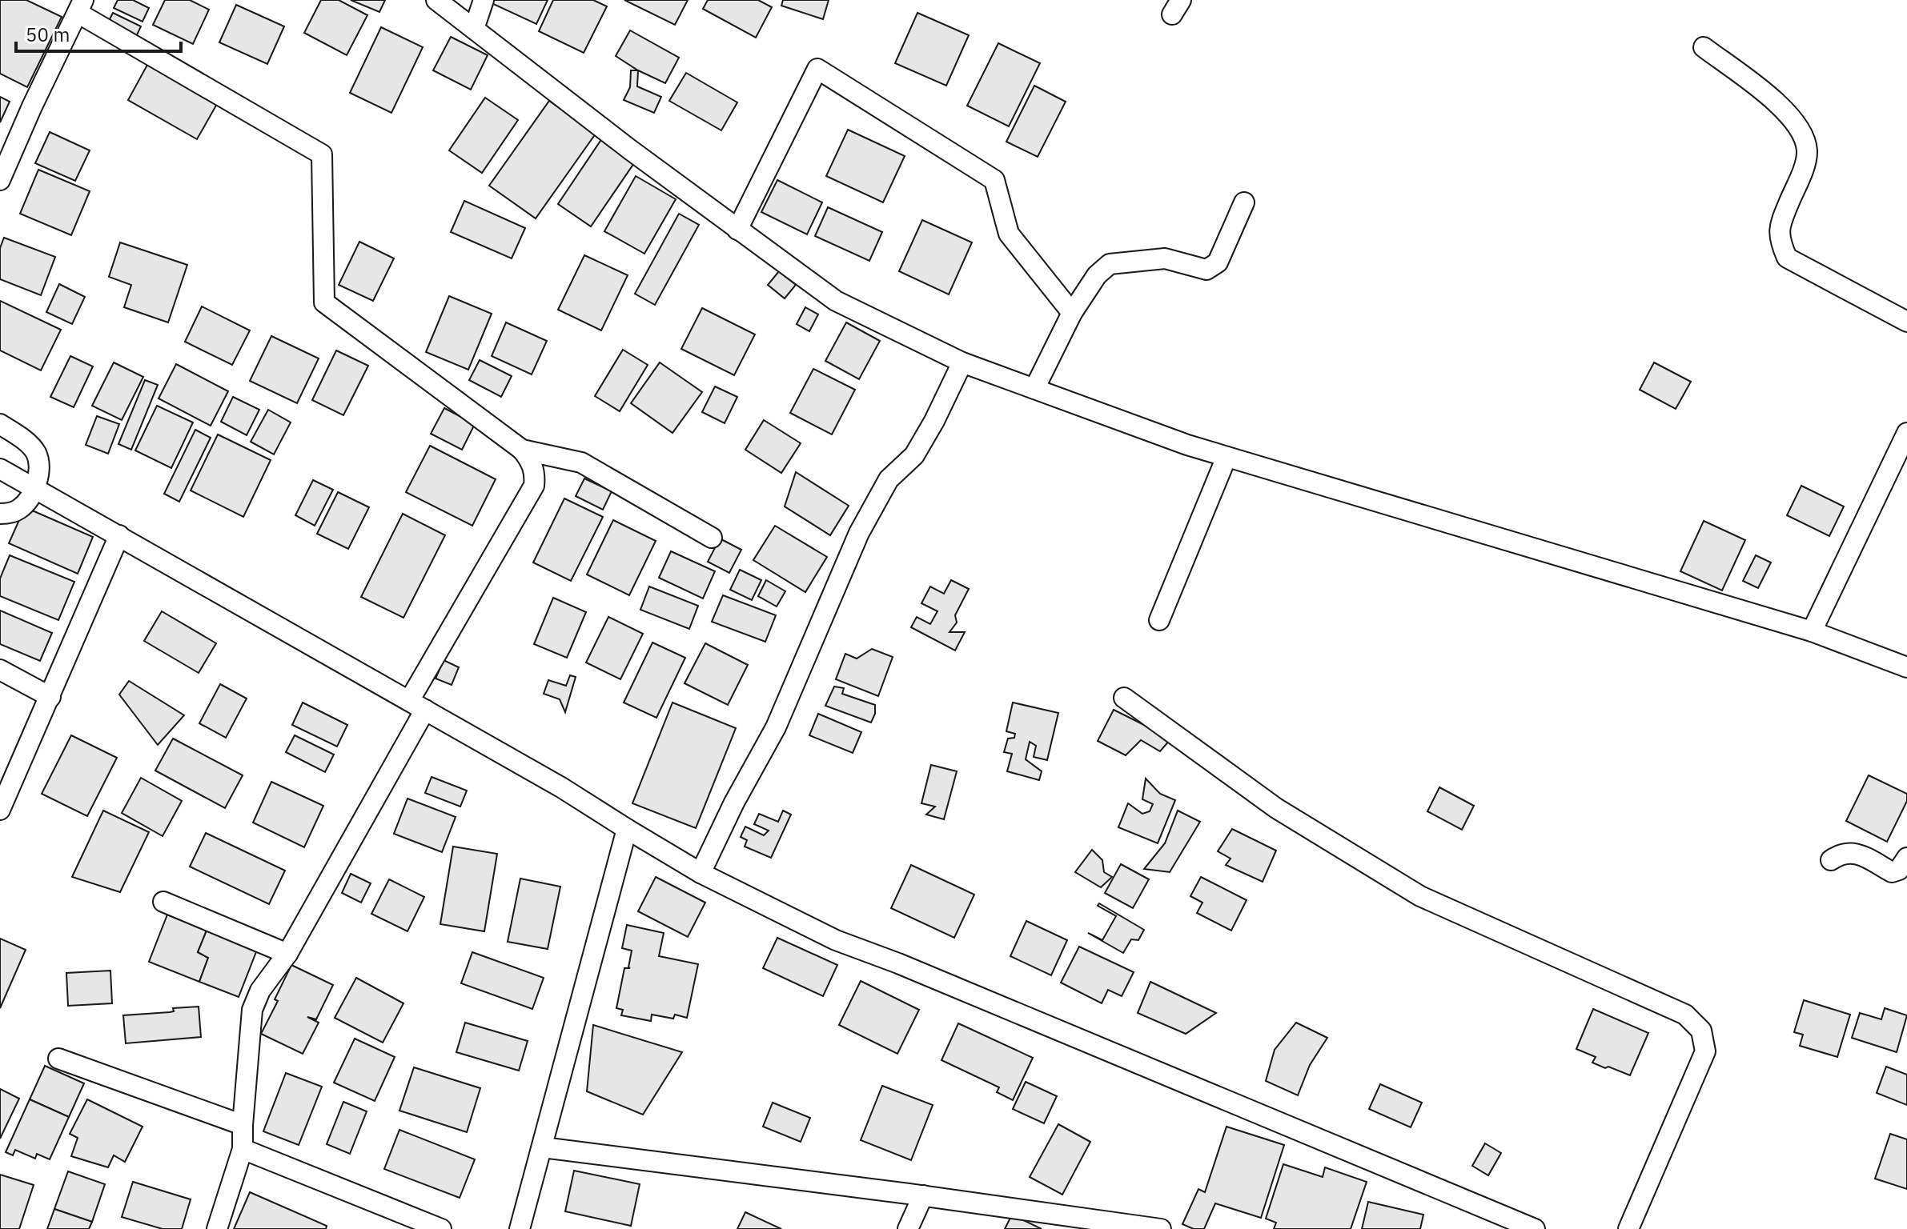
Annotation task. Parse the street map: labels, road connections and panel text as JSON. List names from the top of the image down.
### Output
{
  "scale_bar": "50 m"
}
